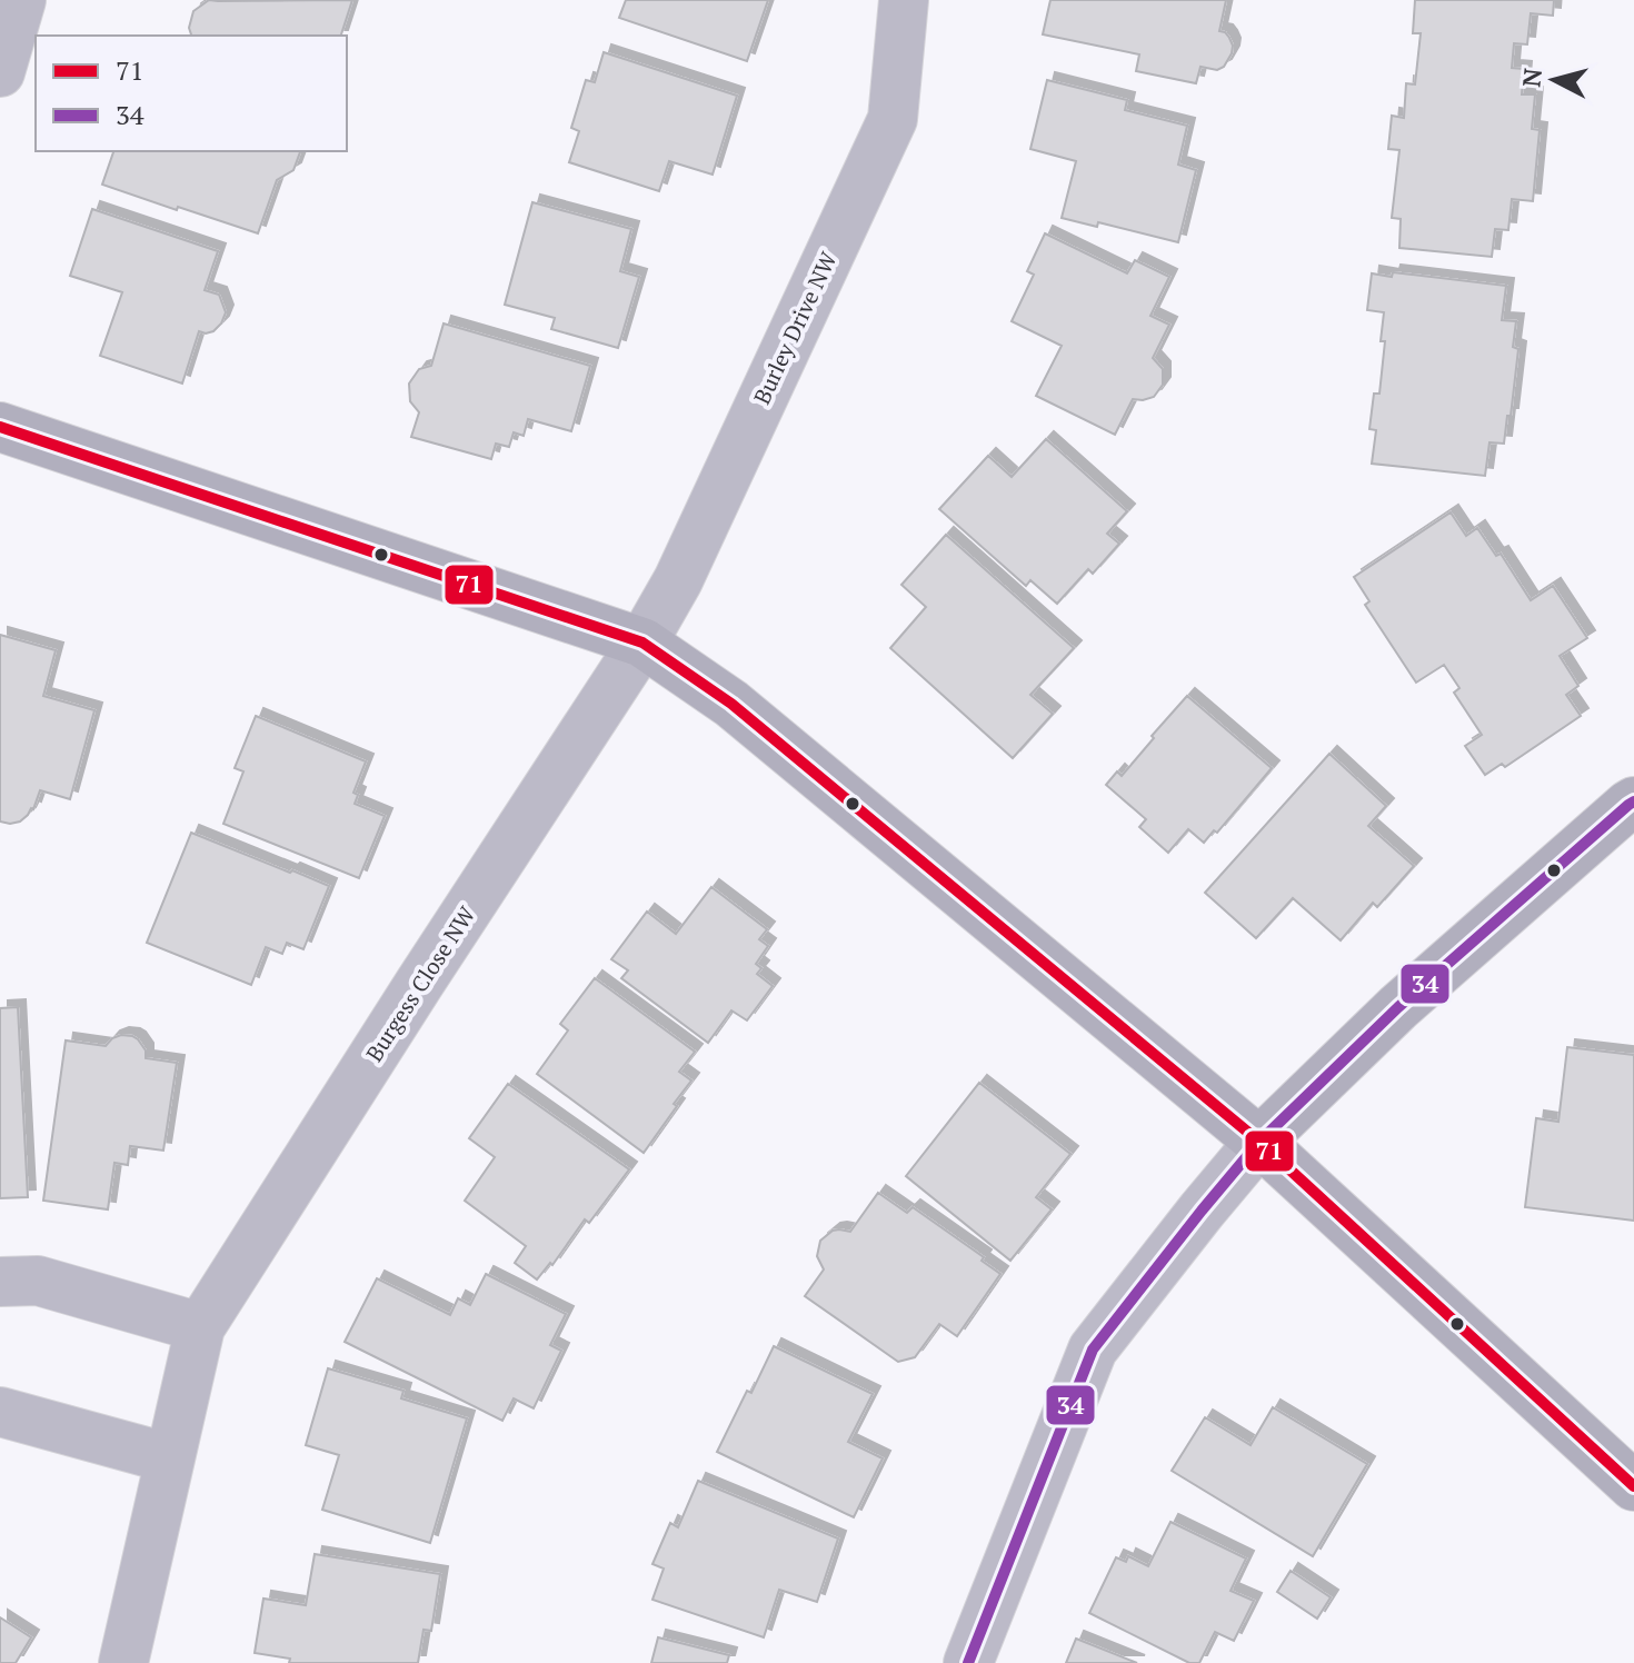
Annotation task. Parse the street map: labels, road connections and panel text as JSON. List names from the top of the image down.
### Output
{
  "streets": {
    "street": ["Burley Drive NW", "Burgess Close NW"]
  },
  "crossings": [
    ["Burley Drive NW", "Burgess Close NW"]
  ],
  "lines": ["transit line 71", "transit line 34"],
  "legend": ["71", "34"],
  "north": "left"
}
